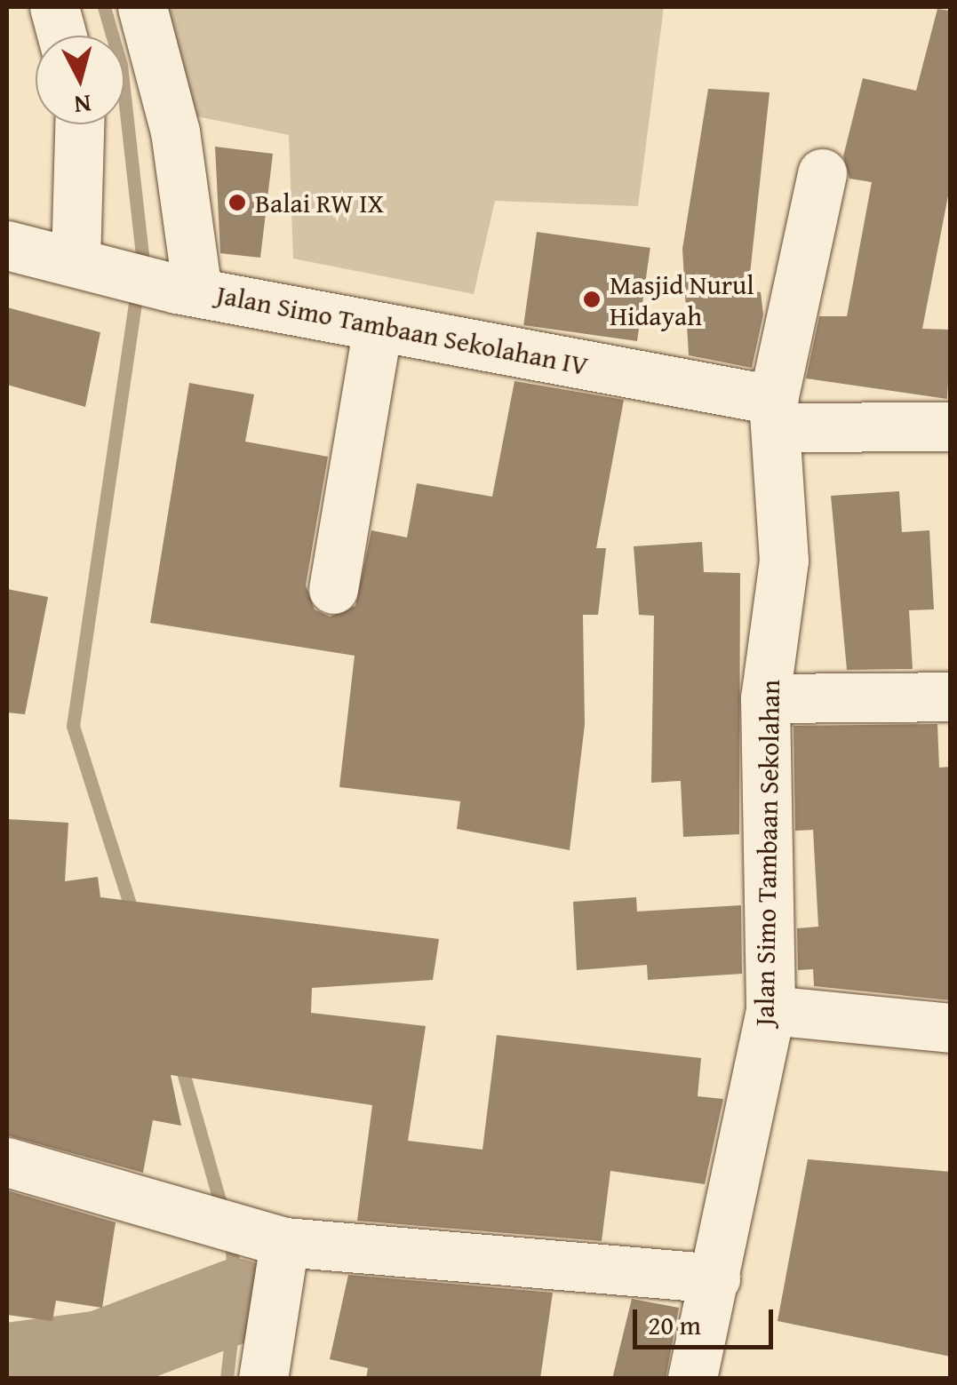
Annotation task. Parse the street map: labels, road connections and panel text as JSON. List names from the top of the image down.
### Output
{
  "streets": {
    "street": ["Jalan Simo Tambaan Sekolahan IV", "Jalan Simo Tambaan Sekolahan"]
  },
  "crossings": [
    ["Jalan Simo Tambaan Sekolahan IV", "Jalan Simo Tambaan Sekolahan"]
  ],
  "places": ["Balai RW IX", "Masjid Nurul Hidayah"],
  "scale_bar": "20 m",
  "north": "bottom"
}
